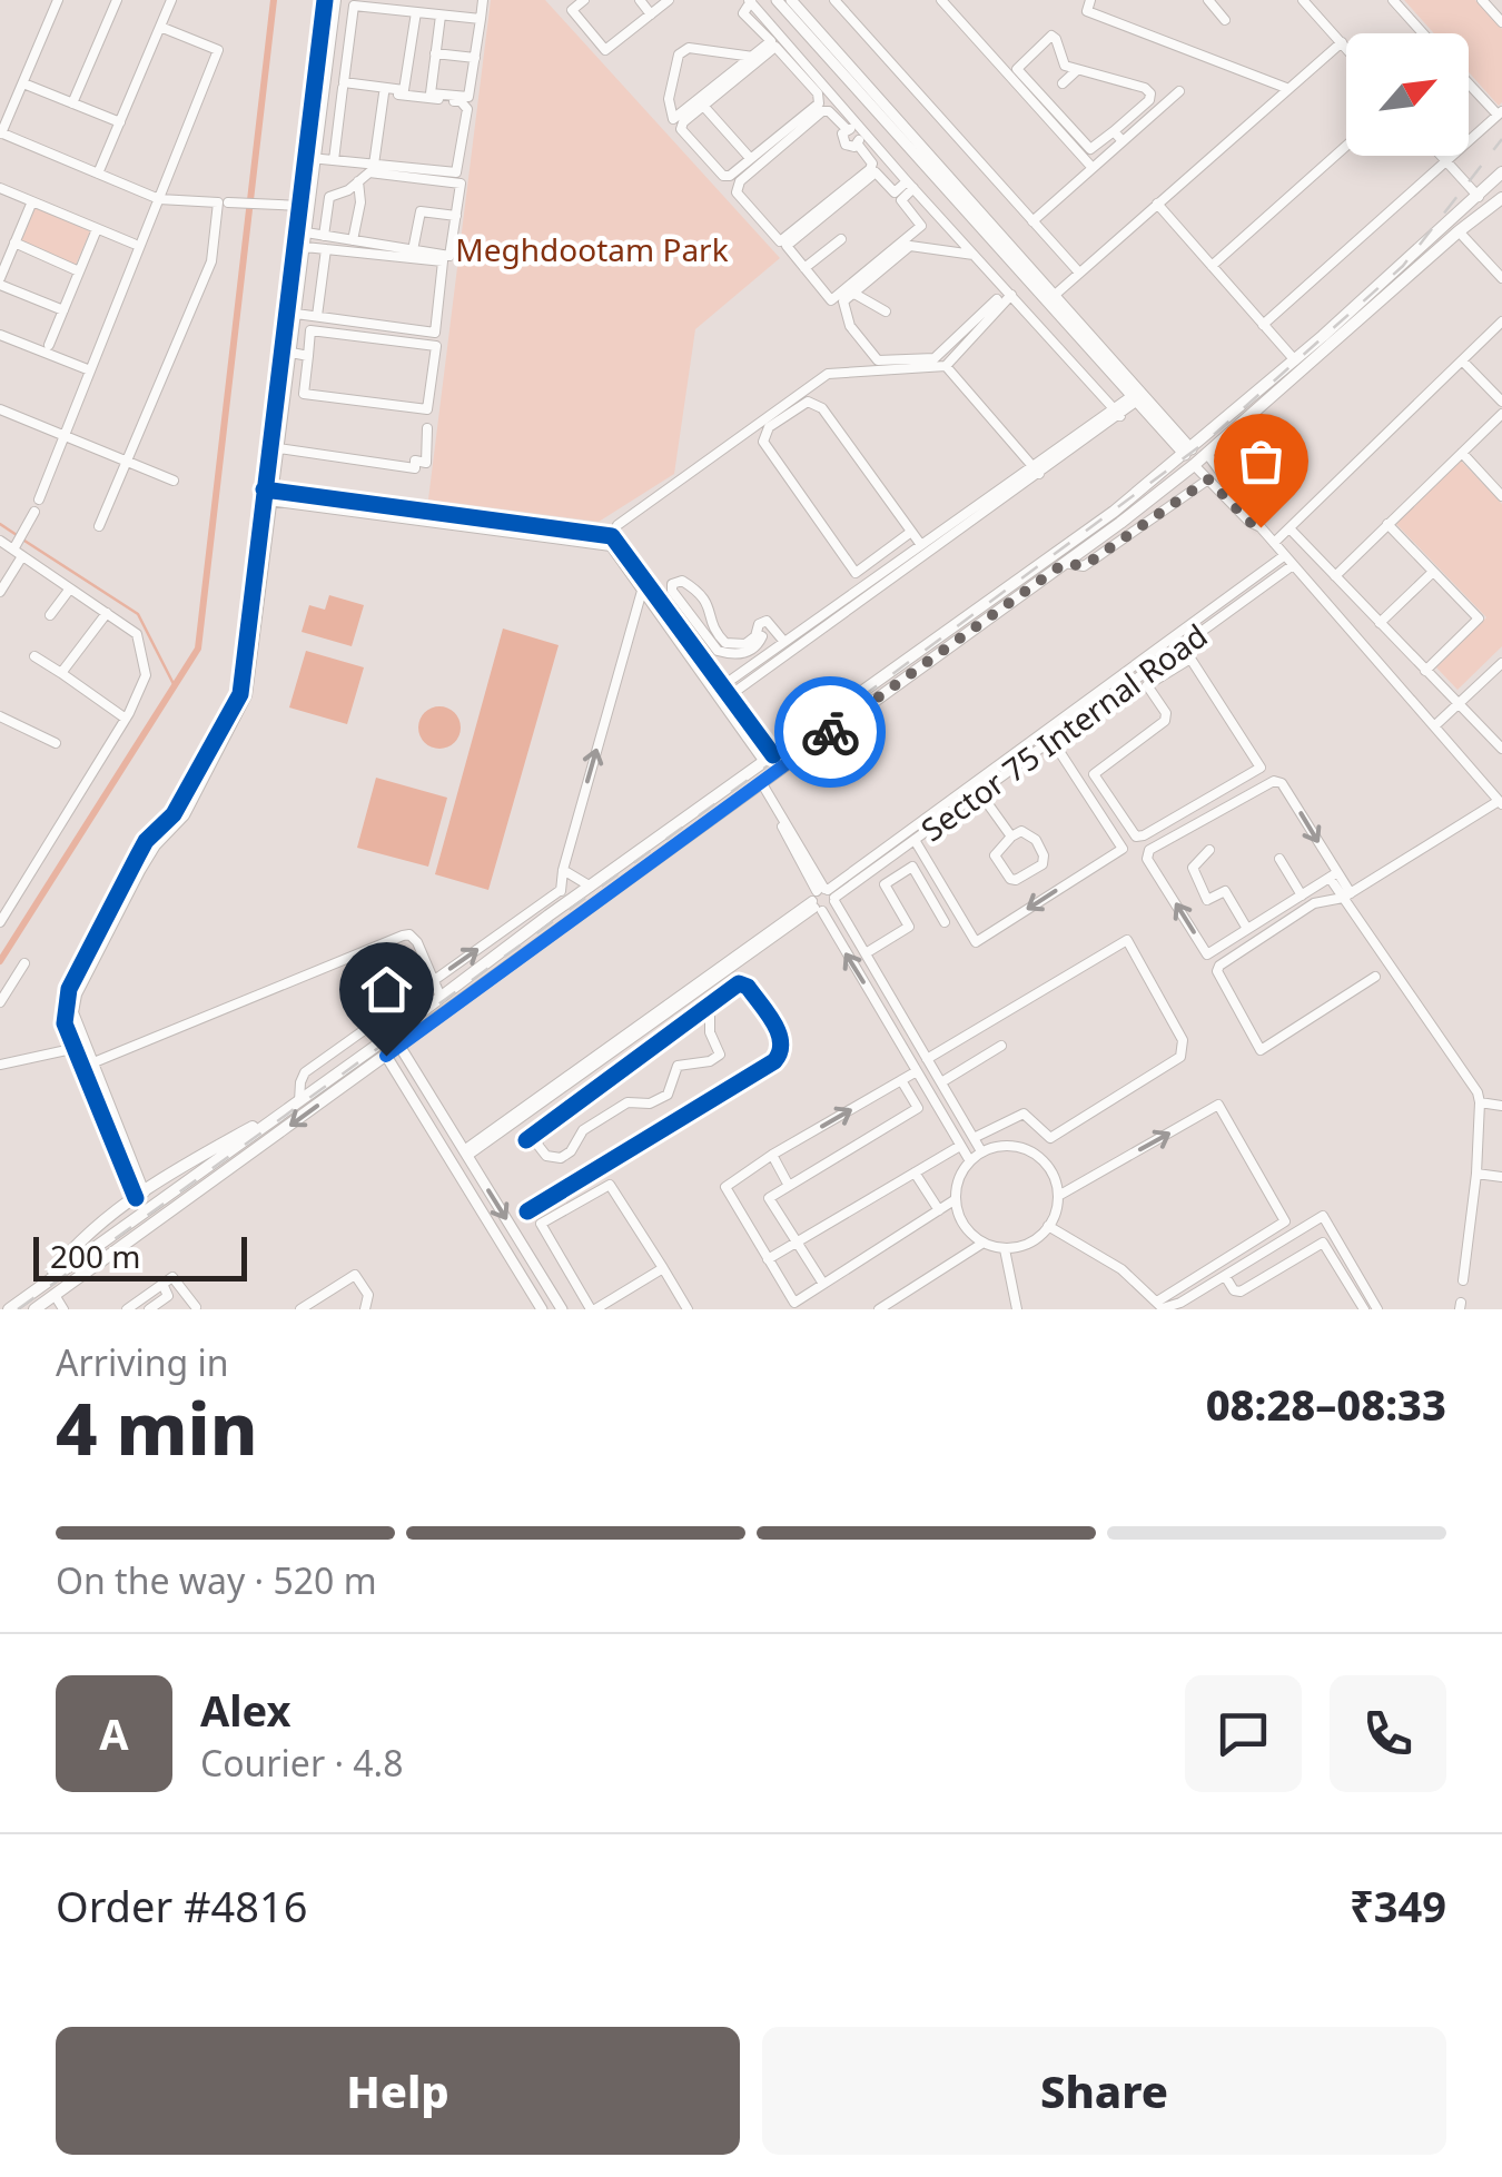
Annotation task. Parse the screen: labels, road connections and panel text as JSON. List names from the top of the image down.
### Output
{
  "streets": {
    "street": ["Sector 75 Internal Road"]
  },
  "parks": ["Meghdootam Park"],
  "scale_bar": "200 m",
  "north": "top right",
  "page": {
    "scale": "200 m",
    "heading": ["4 min", "Arriving in", "08:28–08:33"],
    "panel": [
      "Alex",
      "Courier · 4.8",
      "Order #4816",
      "₹349"
    ],
    "bar": "On the way · 520 m",
    "round": "A",
    "buttons": ["Help", "Share"]
  }
}
